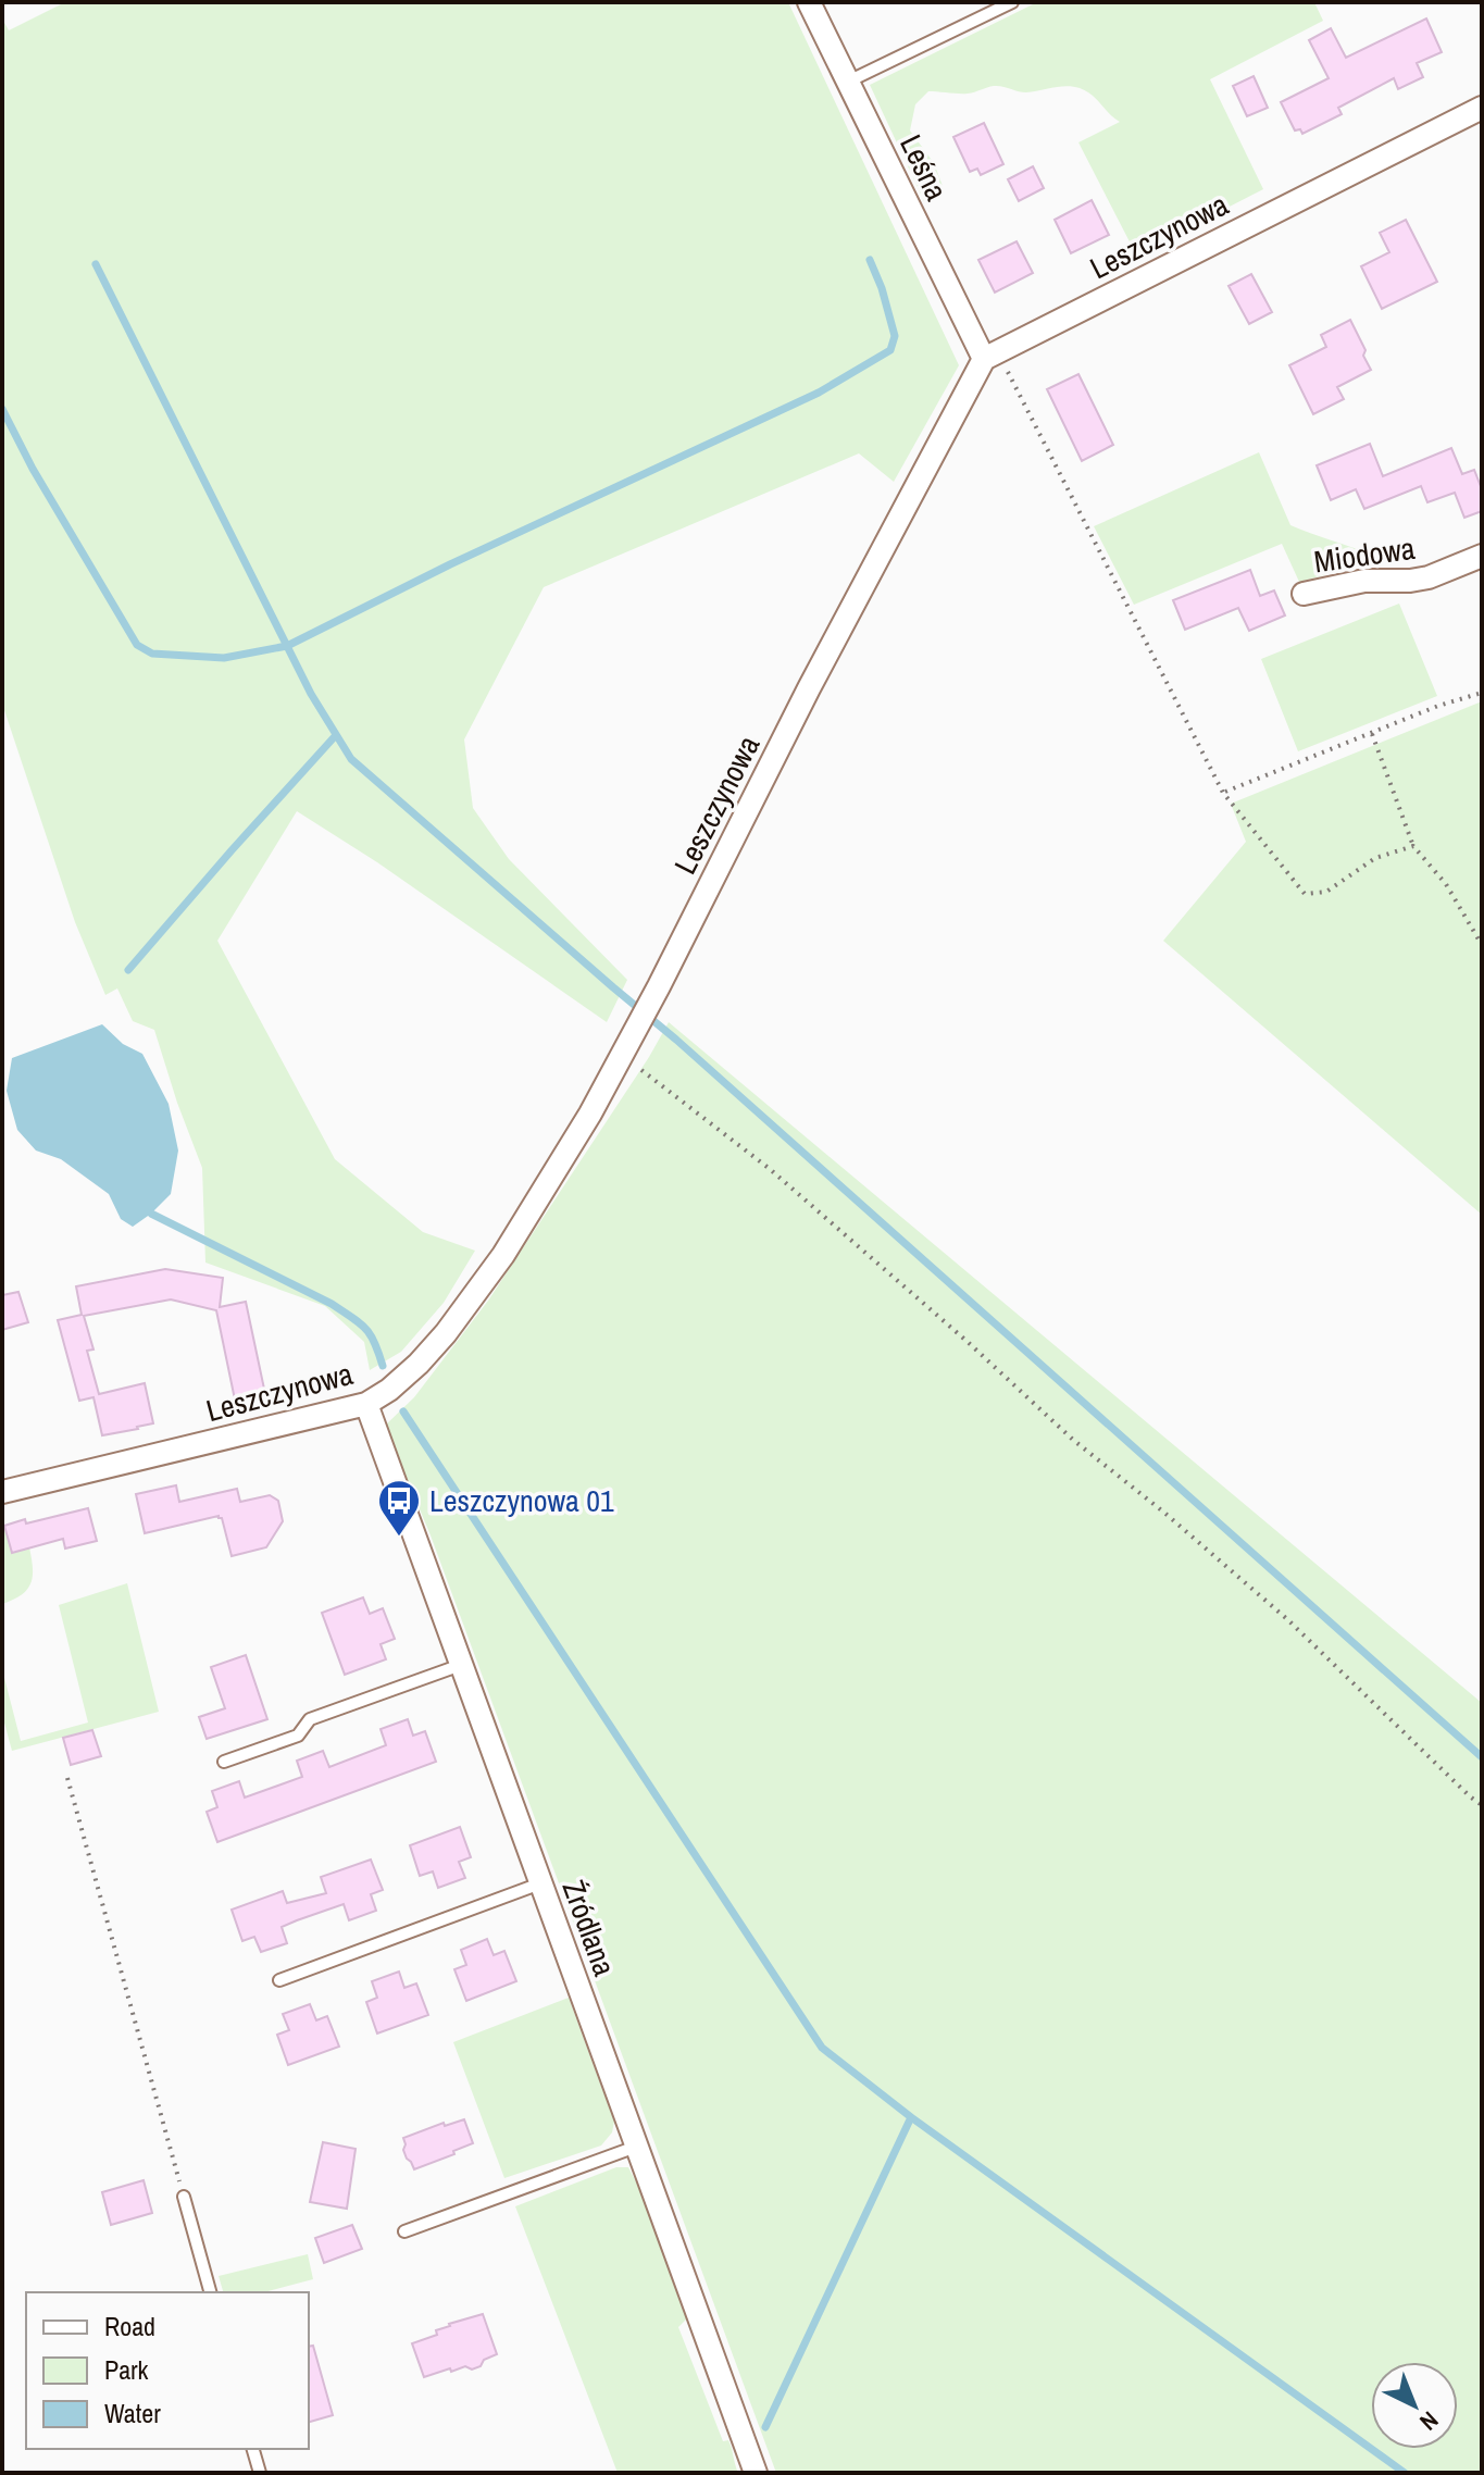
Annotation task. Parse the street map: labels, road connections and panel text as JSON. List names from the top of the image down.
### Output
{
  "streets": {
    "street": [
      "Leśna",
      "Leszczynowa",
      "Miodowa",
      "Źródlana"
    ]
  },
  "crossings": [
    ["Leśna", "Leszczynowa"],
    ["Leszczynowa", "Źródlana"]
  ],
  "places": {
    "bus stop": ["Leszczynowa 01"]
  },
  "legend": ["Road", "Park", "Water"],
  "north": "bottom right"
}
